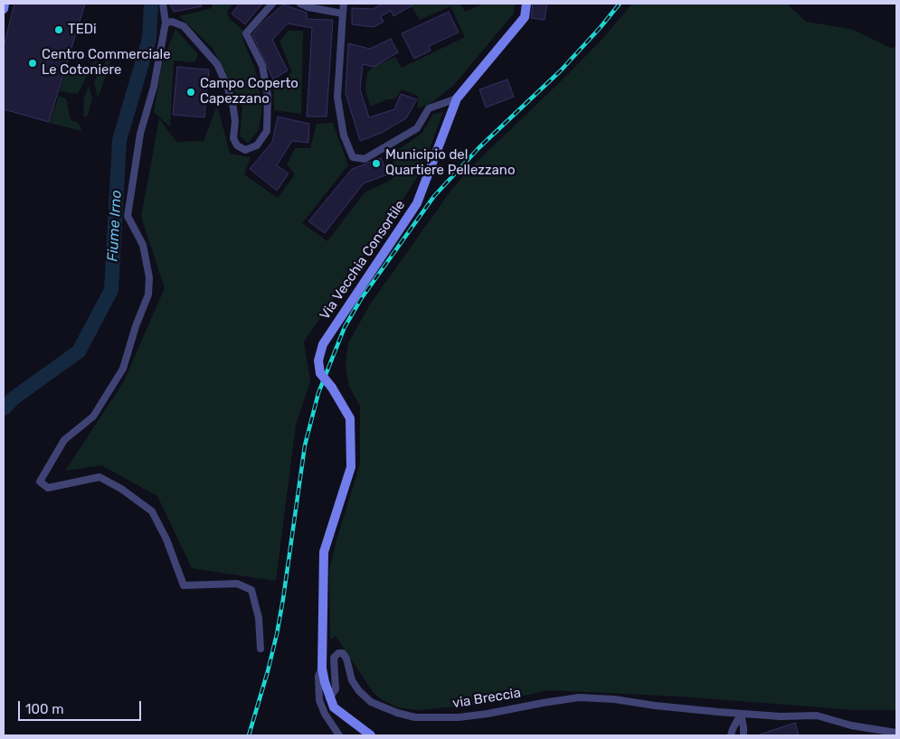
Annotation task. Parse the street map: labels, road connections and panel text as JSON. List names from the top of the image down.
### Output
{
  "streets": {
    "street": ["Via Vecchia Consortile", "via Breccia"]
  },
  "water": ["Fiume Irno"],
  "places": [
    "TEDi",
    "Centro Commerciale Le Cotoniere",
    "Campo Coperto Capezzano",
    "Municipio del Quartiere Pellezzano"
  ],
  "scale_bar": "100 m"
}
